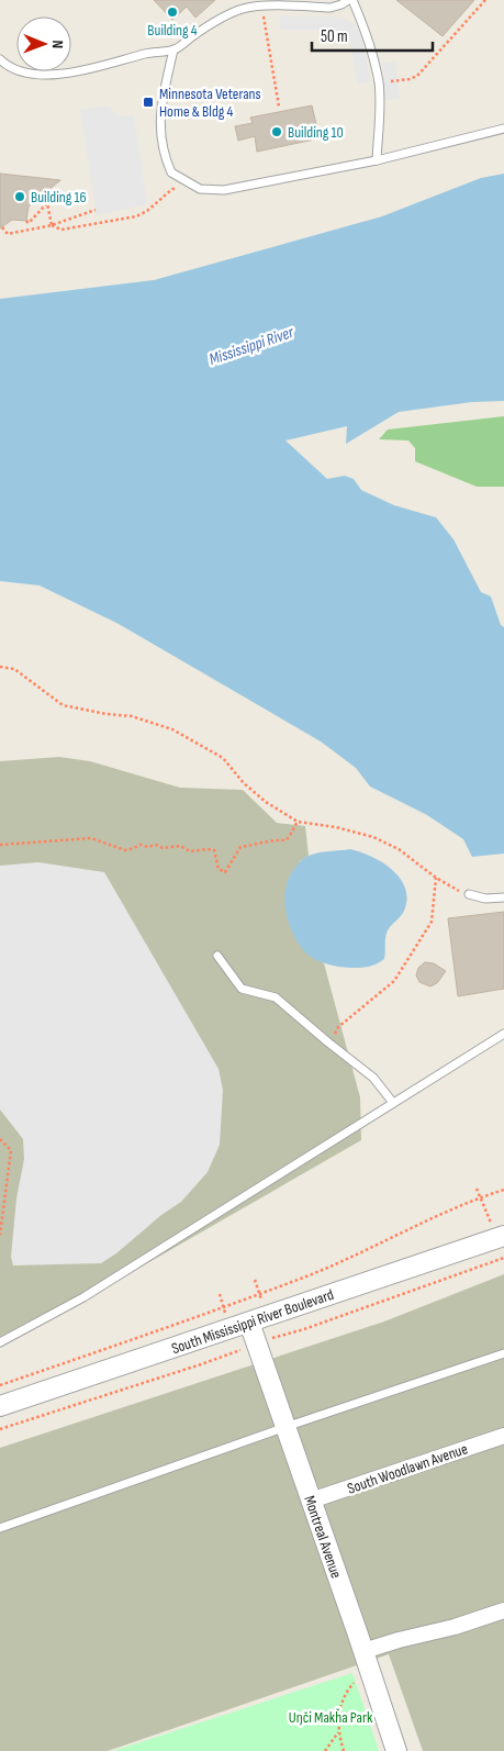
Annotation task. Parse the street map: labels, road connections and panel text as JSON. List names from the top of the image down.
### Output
{
  "streets": {
    "street": ["South Mississippi River Boulevard", "South Woodlawn Avenue", "Montreal Avenue"]
  },
  "crossings": [
    ["South Mississippi River Boulevard", "Montreal Avenue"],
    ["South Woodlawn Avenue", "Montreal Avenue"]
  ],
  "water": ["Mississippi River"],
  "parks": ["Uŋči Makȟa Park"],
  "places": {
    "other": ["Building 4", "Building 10", "Building 16"],
    "transit": ["Minnesota Veterans Home & Bldg 4"]
  },
  "scale_bar": "50 m",
  "north": "right"
}
